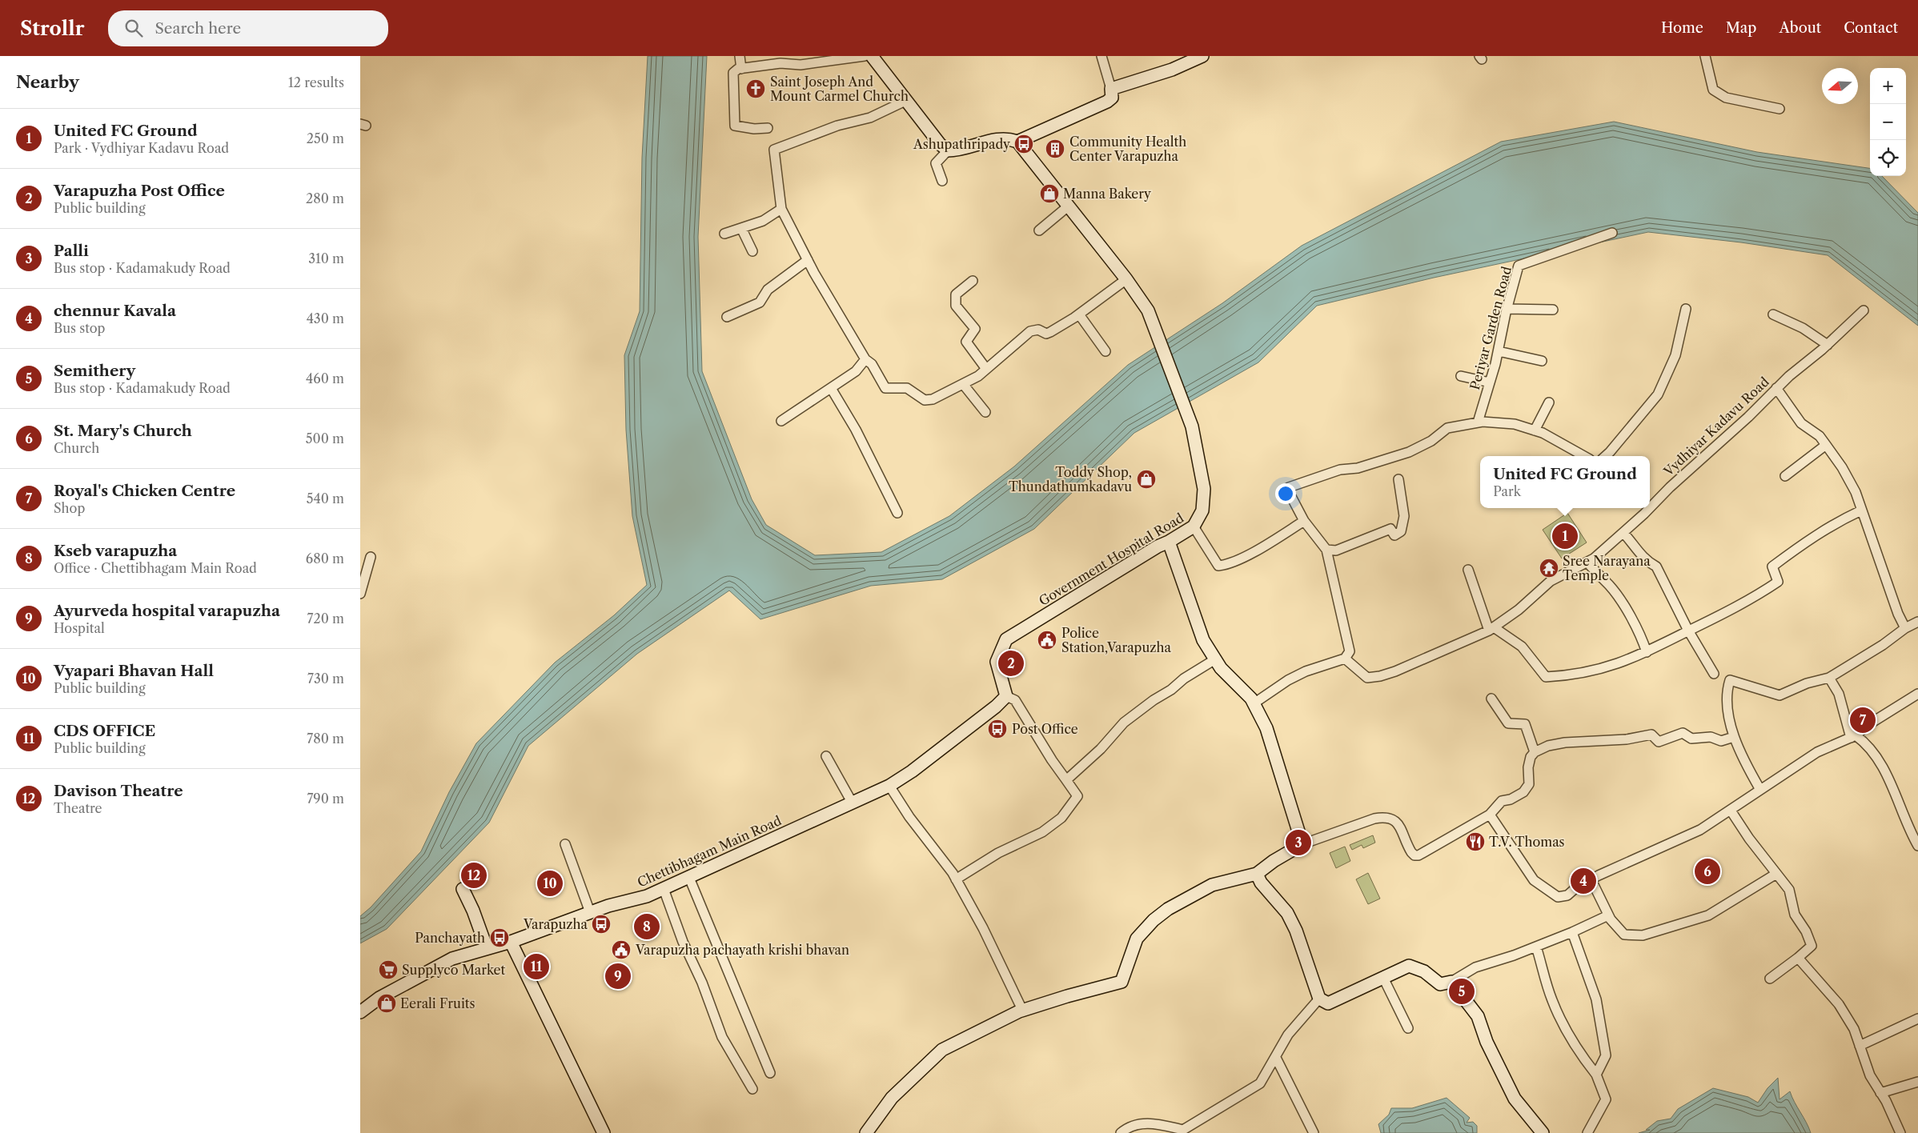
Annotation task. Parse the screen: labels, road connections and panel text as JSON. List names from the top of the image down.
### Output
{
  "streets": {
    "street": [
      "Periyar Garden Road",
      "Vydhiyar Kadavu Road",
      "Government Hospital Road",
      "Chettibhagam Main Road"
    ]
  },
  "crossings": [
    ["Government Hospital Road", "Chettibhagam Main Road"]
  ],
  "places": {
    "church": ["Saint Joseph And Mount Carmel Church"],
    "bus stop": [
      "Ashupathripady",
      "Post Office",
      "Varapuzha",
      "Panchayath"
    ],
    "building": ["Community Health Center Varapuzha"],
    "shop": ["Manna Bakery", "Toddy Shop, Thundathumkadavu", "Eerali Fruits"],
    "temple": ["Sree Narayana Temple"],
    "public building": ["Police Station,Varapuzha", "Varapuzha pachayath krishi bhavan"],
    "restaurant": ["T.V. Thomas"],
    "supermarket": ["Supplyco Market"]
  },
  "north": "left",
  "page": {
    "header": "Strollr",
    "search": "Search here",
    "nav": [
      "Home",
      "Map",
      "About",
      "Contact"
    ],
    "heading": ["Nearby", "12 results"],
    "map_buttons": ["+", "−"],
    "list": [
      {
        "mark": "1",
        "name": "United FC Ground",
        "note": "Park · Vydhiyar Kadavu Road",
        "value": "250 m"
      },
      {
        "mark": "2",
        "name": "Varapuzha Post Office",
        "note": "Public building",
        "value": "280 m"
      },
      {
        "mark": "3",
        "name": "Palli",
        "note": "Bus stop · Kadamakudy Road",
        "value": "310 m"
      },
      {
        "mark": "4",
        "name": "chennur Kavala",
        "note": "Bus stop",
        "value": "430 m"
      },
      {
        "mark": "5",
        "name": "Semithery",
        "note": "Bus stop · Kadamakudy Road",
        "value": "460 m"
      },
      {
        "mark": "6",
        "name": "St. Mary's Church",
        "note": "Church",
        "value": "500 m"
      },
      {
        "mark": "7",
        "name": "Royal's Chicken Centre",
        "note": "Shop",
        "value": "540 m"
      },
      {
        "mark": "8",
        "name": "Kseb varapuzha",
        "note": "Office · Chettibhagam Main Road",
        "value": "680 m"
      },
      {
        "mark": "9",
        "name": "Ayurveda hospital varapuzha",
        "note": "Hospital",
        "value": "720 m"
      },
      {
        "mark": "10",
        "name": "Vyapari Bhavan Hall",
        "note": "Public building",
        "value": "730 m"
      },
      {
        "mark": "11",
        "name": "CDS OFFICE",
        "note": "Public building",
        "value": "780 m"
      },
      {
        "mark": "12",
        "name": "Davison Theatre",
        "note": "Theatre",
        "value": "790 m"
      }
    ],
    "popup": ["United FC Ground", "Park"],
    "pins": [
      "1",
      "2",
      "7",
      "3",
      "6",
      "12",
      "4",
      "10",
      "8",
      "11",
      "9",
      "5"
    ]
  }
}
